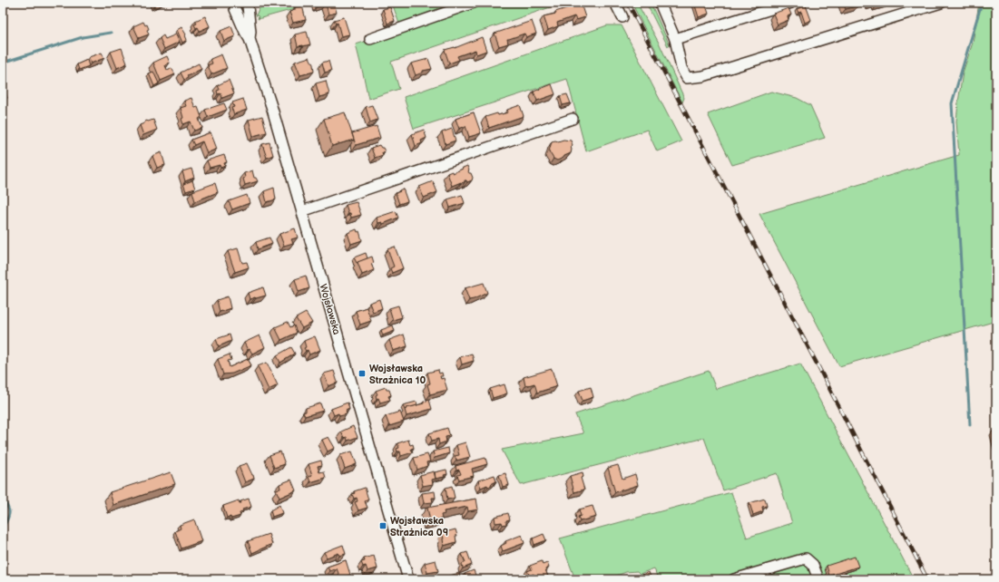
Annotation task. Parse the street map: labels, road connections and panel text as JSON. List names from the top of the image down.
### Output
{
  "streets": {
    "street": ["Wojsławska"]
  },
  "places": {
    "transit": ["Wojsławska Strażnica 10", "Wojsławska Strażnica 09"]
  }
}
